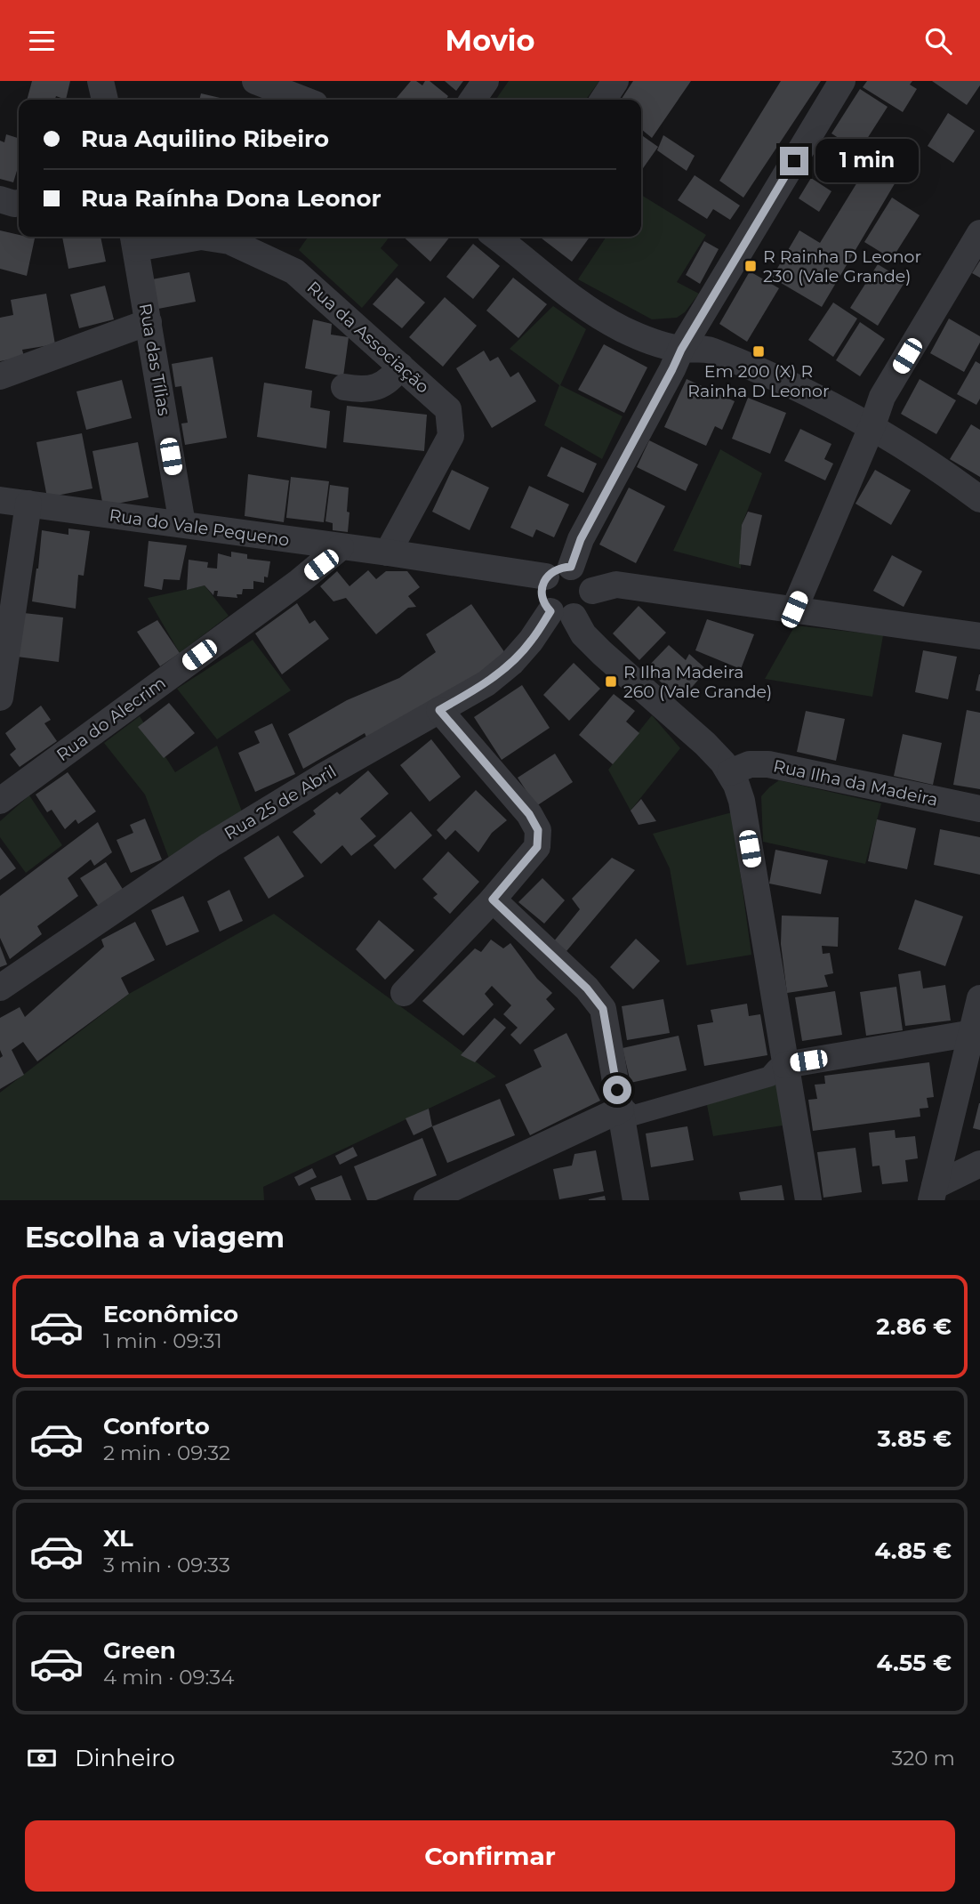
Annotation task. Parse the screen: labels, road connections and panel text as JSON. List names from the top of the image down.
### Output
{
  "streets": {
    "street": [
      "Rua da Associação",
      "Rua das Tílias",
      "Rua do Vale Pequeno",
      "Rua do Alecrim",
      "Rua Ilha da Madeira",
      "Rua 25 de Abril"
    ]
  },
  "crossings": [
    ["Rua da Associação", "Rua das Tílias"],
    ["Rua da Associação", "Rua do Vale Pequeno"],
    ["Rua das Tílias", "Rua do Vale Pequeno"],
    ["Rua do Vale Pequeno", "Rua do Alecrim"],
    ["Rua do Vale Pequeno", "Rua 25 de Abril"]
  ],
  "places": {
    "transit": ["R Rainha D Leonor 230 (Vale Grande)", "Em 200 (X) R Rainha D Leonor", "R Ilha Madeira 260 (Vale Grande)"]
  },
  "page": {
    "header": "Movio",
    "banner": ["Rua Aquilino Ribeiro", "Rua Raínha Dona Leonor"],
    "bubble": "1 min",
    "heading": "Escolha a viagem",
    "list": [
      {
        "name": "Econômico",
        "note": "1 min · 09:31",
        "value": "2.86 €"
      },
      {
        "name": "Conforto",
        "note": "2 min · 09:32",
        "value": "3.85 €"
      },
      {
        "name": "XL",
        "note": "3 min · 09:33",
        "value": "4.85 €"
      },
      {
        "name": "Green",
        "note": "4 min · 09:34",
        "value": "4.55 €"
      }
    ],
    "pay": ["Dinheiro", "320 m"],
    "buttons": "Confirmar"
  }
}
